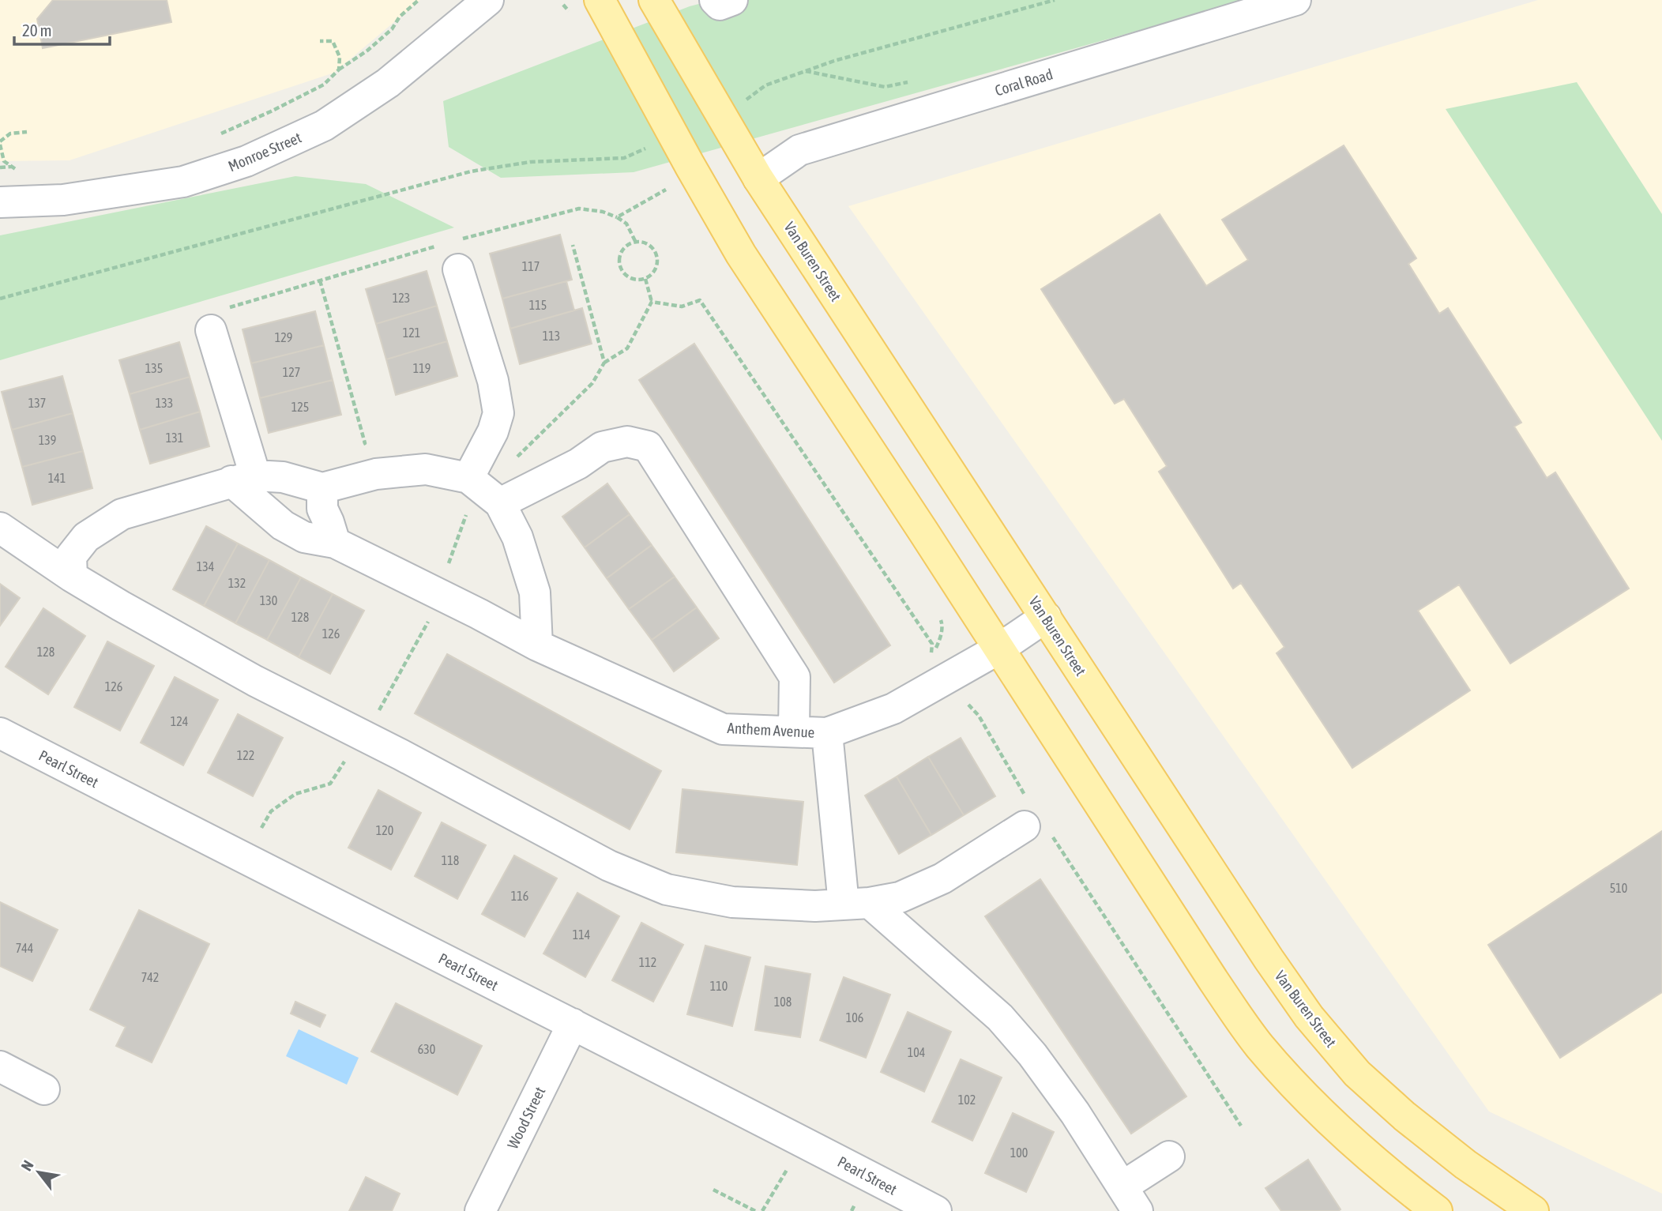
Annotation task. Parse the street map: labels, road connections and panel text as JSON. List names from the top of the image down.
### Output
{
  "streets": {
    "main road": ["Van Buren Street"],
    "street": [
      "Coral Road",
      "Monroe Street",
      "Anthem Avenue",
      "Pearl Street",
      "Wood Street"
    ]
  },
  "crossings": [
    ["Coral Road", "Van Buren Street"],
    ["Van Buren Street", "Anthem Avenue"],
    ["Pearl Street", "Wood Street"]
  ],
  "house_numbers": [
    "117",
    "123",
    "115",
    "121",
    "113",
    "129",
    "135",
    "119",
    "127",
    "137",
    "133",
    "125",
    "131",
    "139",
    "141",
    "134",
    "132",
    "130",
    "128",
    "126",
    "128",
    "126",
    "124",
    "122",
    "120",
    "118",
    "510",
    "116",
    "114",
    "744",
    "112",
    "742",
    "110",
    "108",
    "106",
    "630",
    "104",
    "102",
    "100"
  ],
  "scale_bar": "20 m",
  "north": "top left"
}
